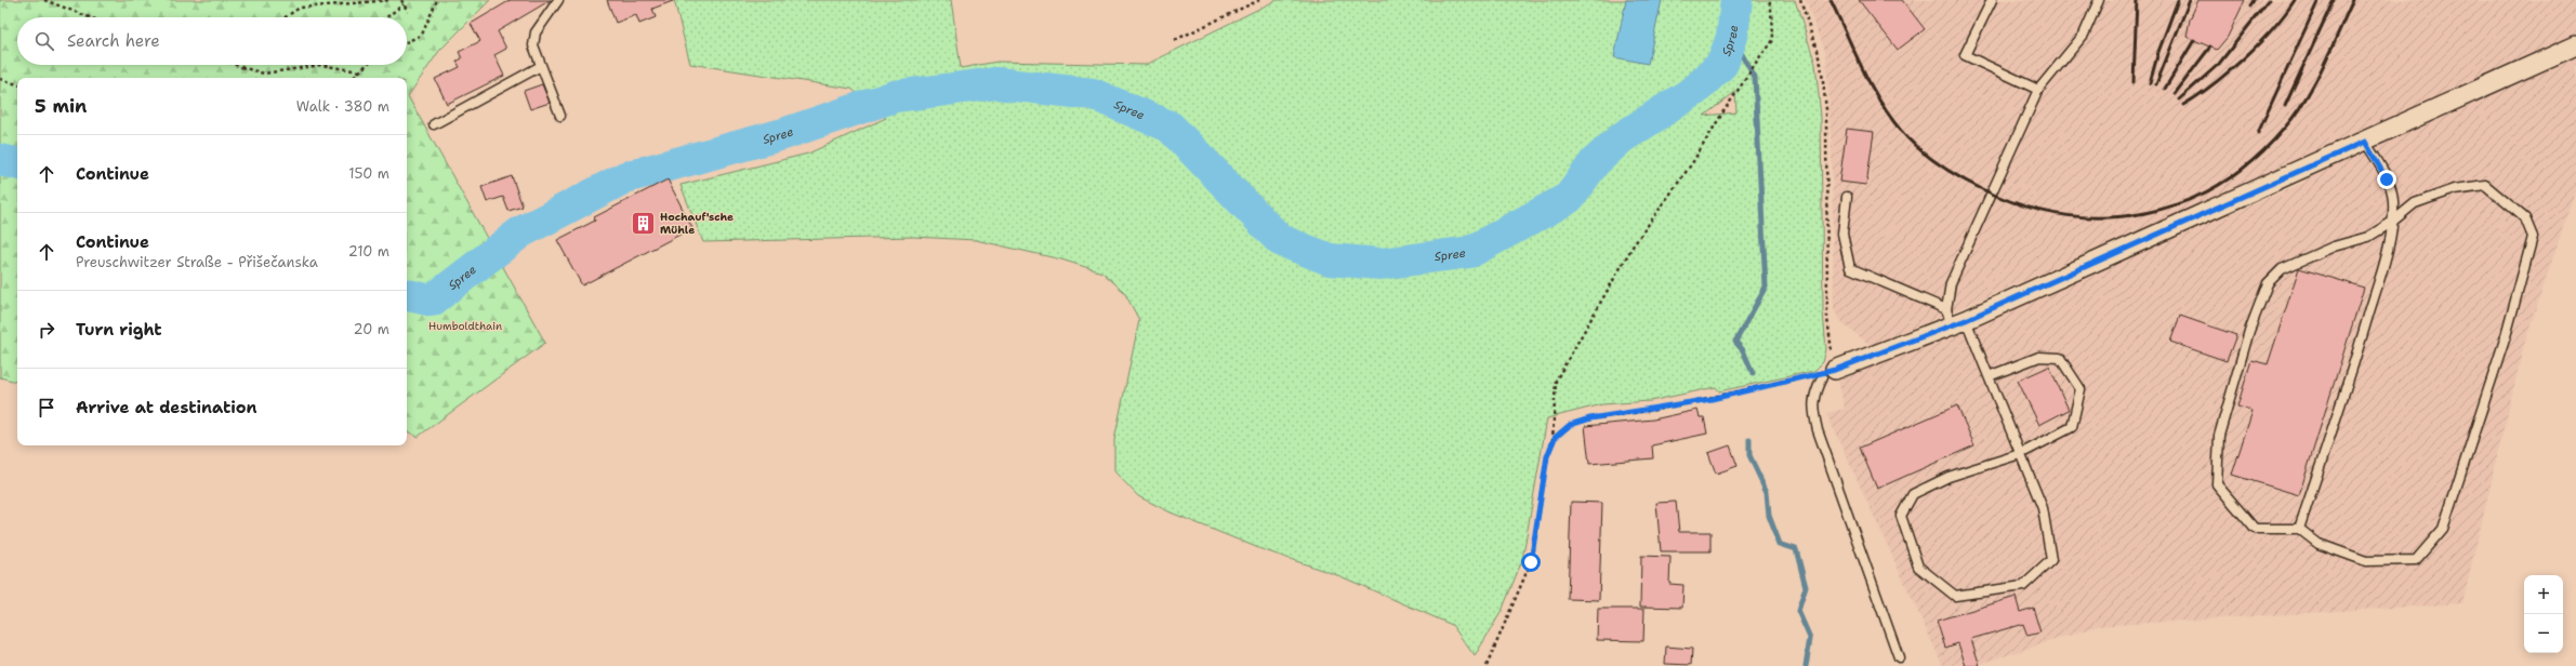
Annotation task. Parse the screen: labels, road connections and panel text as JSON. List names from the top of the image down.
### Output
{
  "water": ["Spree"],
  "parks": ["Humboldthain"],
  "places": {
    "building": ["Hochauf'sche Mühle"]
  },
  "page": {
    "search": "Search here",
    "heading": ["5 min", "Walk · 380 m"],
    "list": [
      ["Continue", "150 m"],
      ["Continue", "Preuschwitzer Straße - Přišečanska", "210 m"],
      ["Turn right", "20 m"],
      "Arrive at destination"
    ],
    "map_buttons": ["+", "−"]
  }
}
